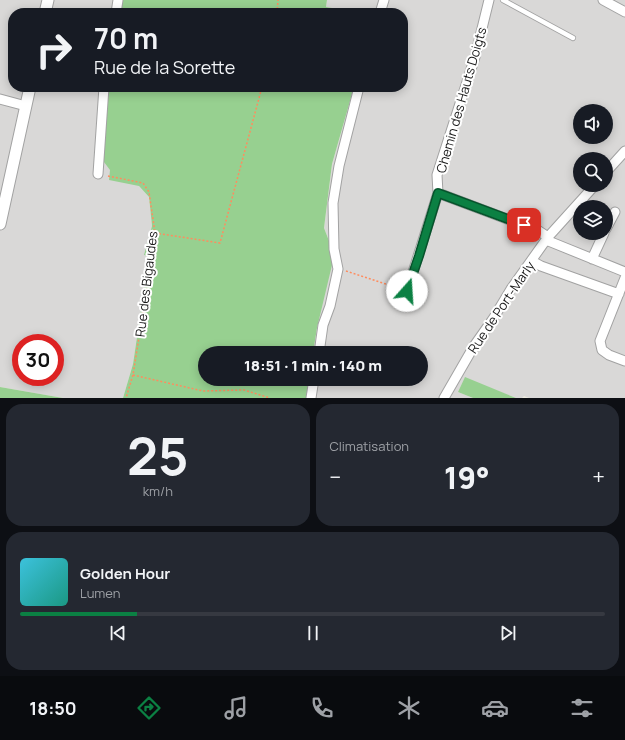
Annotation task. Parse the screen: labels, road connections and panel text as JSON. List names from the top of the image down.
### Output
{
  "streets": {
    "street": ["Chemin des Hauts Doigts", "Rue de Port-Marly"],
    "path": ["Rue des Bigaudes"]
  },
  "page": {
    "turn": ["70 m", "Rue de la Sorette"],
    "limit": "30",
    "trip": "18:51 · 1 min · 140 m",
    "tile": [
      ["25", "km/h"],
      "Climatisation"
    ],
    "heat": ["−", "19°", "+"],
    "song": ["Golden Hour", "Lumen"],
    "tabs": "18:50"
  }
}
